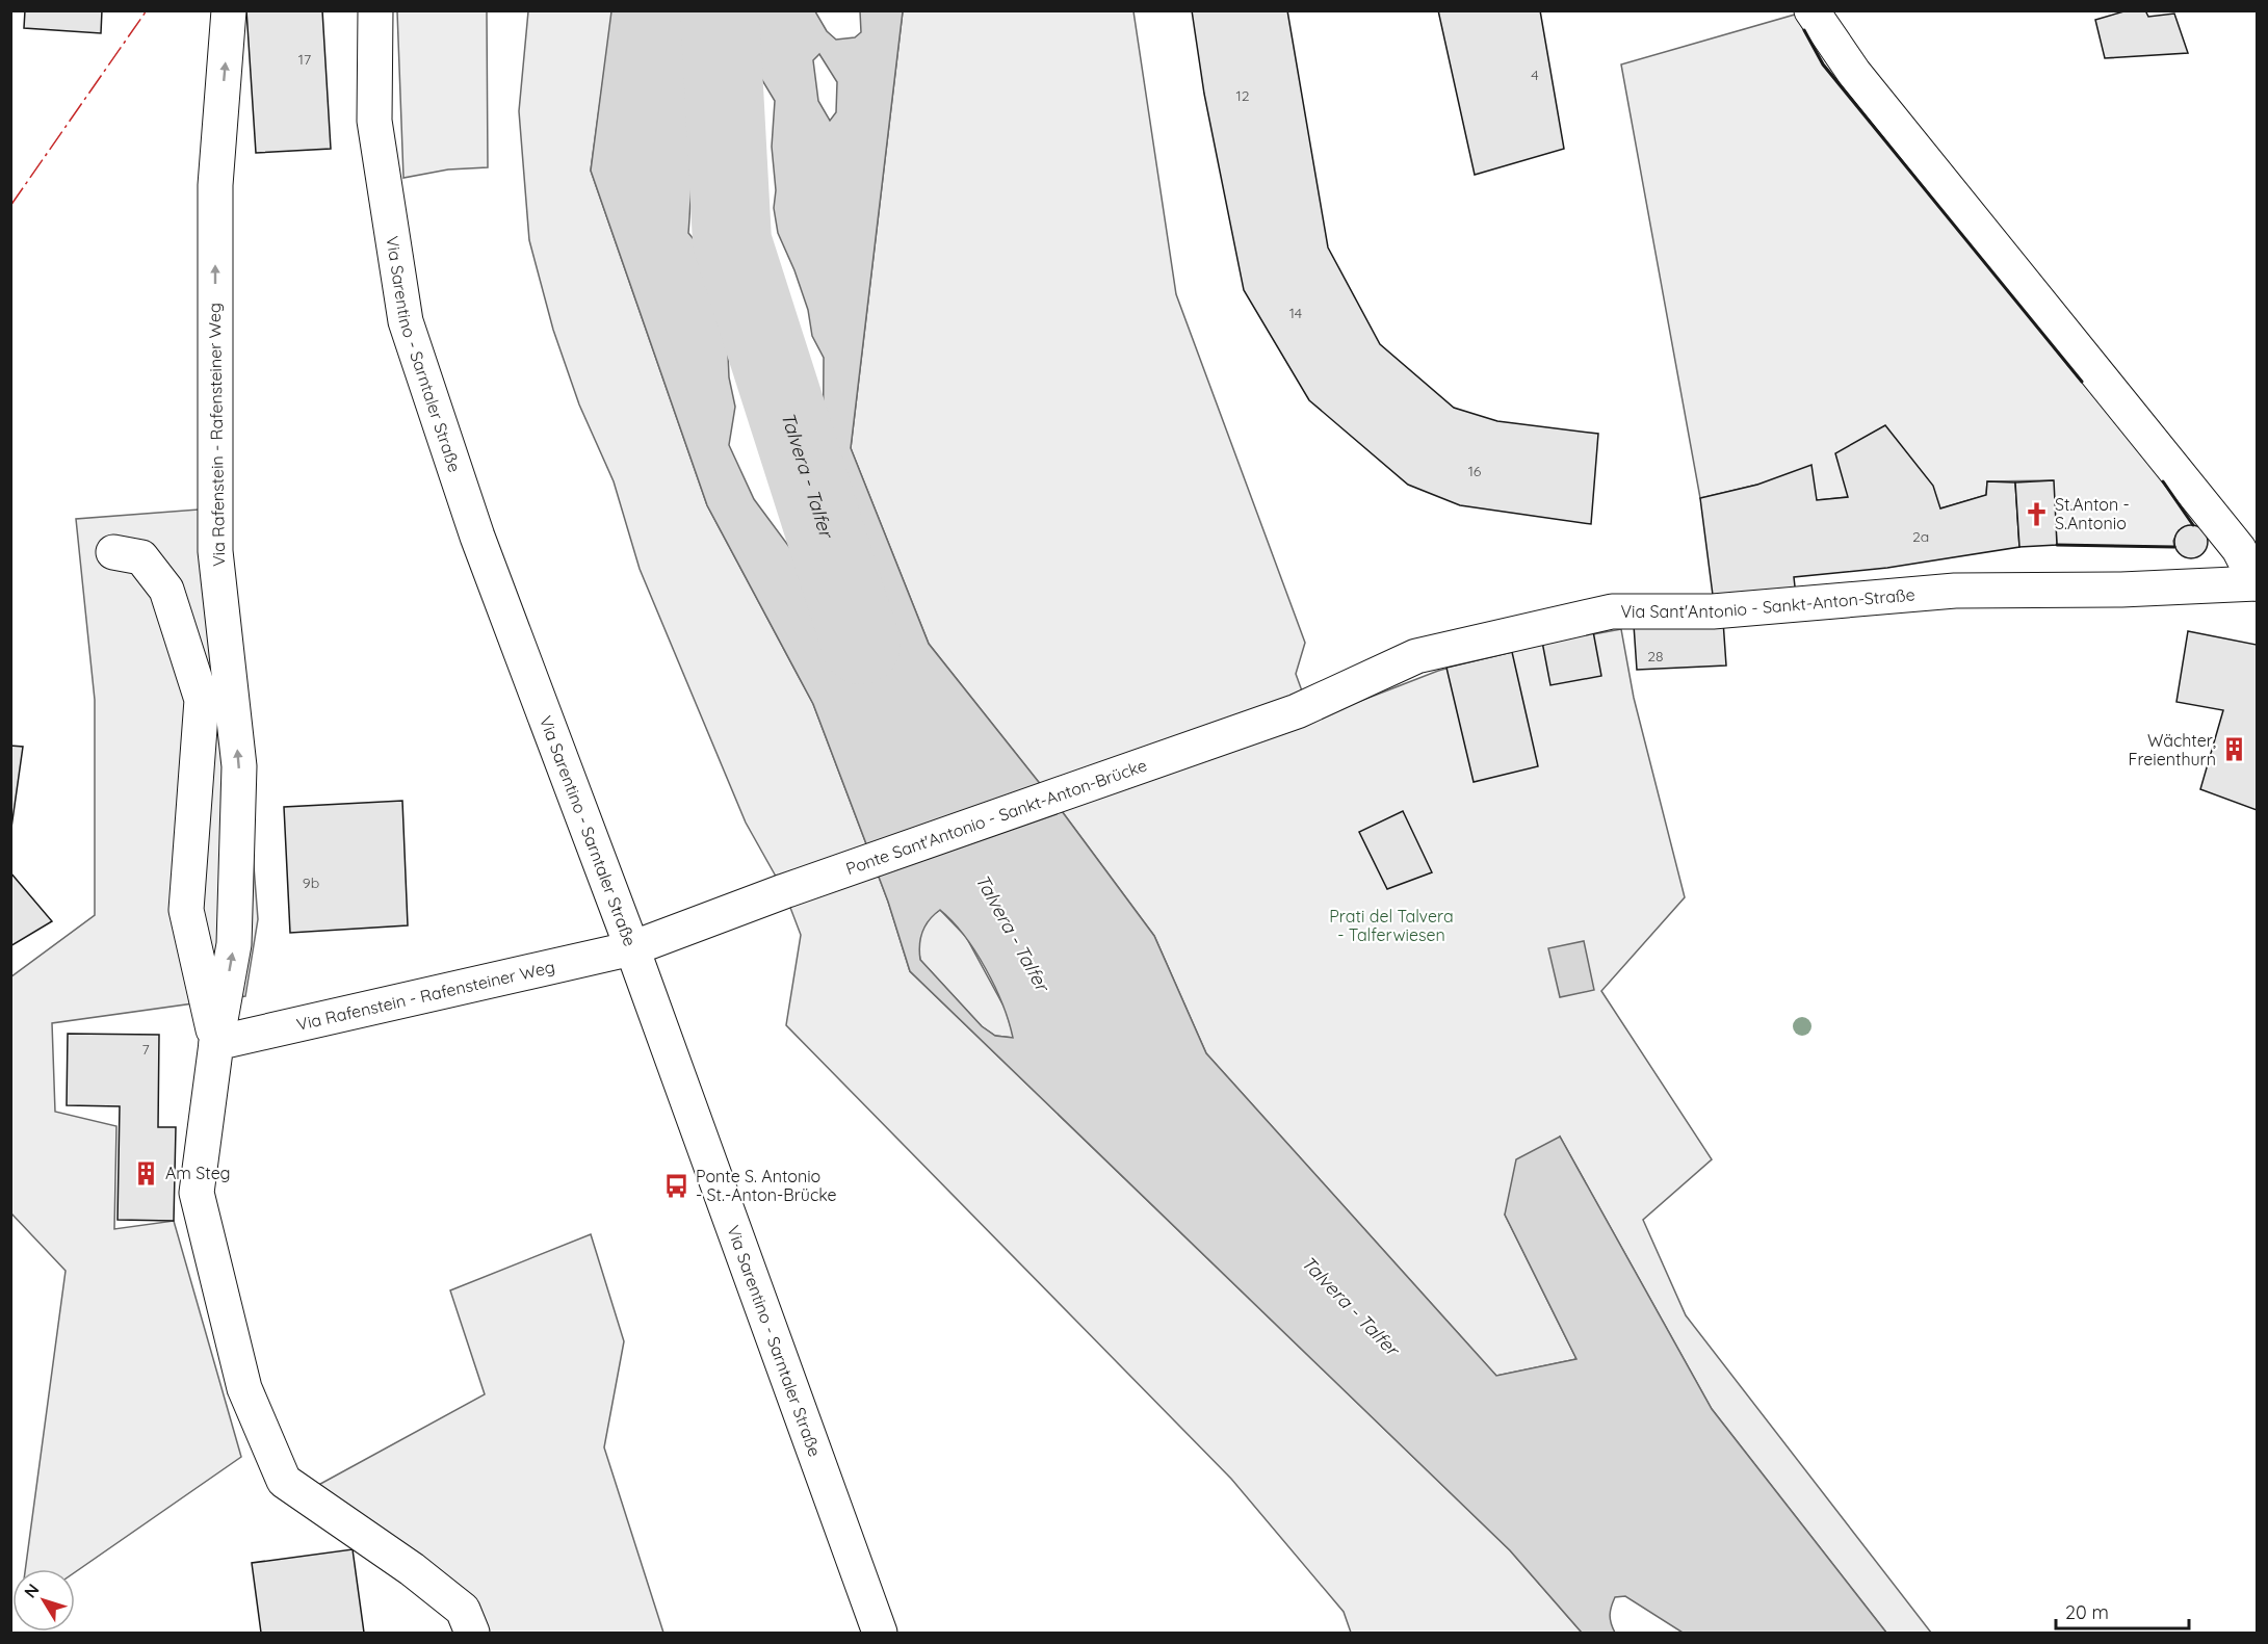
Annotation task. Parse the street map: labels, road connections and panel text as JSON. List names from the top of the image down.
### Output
{
  "streets": {
    "street": [
      "Via Sarentino - Sarntaler Straße",
      "Via Rafenstein - Rafensteiner Weg",
      "Via Sant'Antonio - Sankt-Anton-Straße",
      "Ponte Sant'Antonio - Sankt-Anton-Brücke"
    ]
  },
  "crossings": [
    ["Via Sarentino - Sarntaler Straße", "Via Rafenstein - Rafensteiner Weg"],
    ["Via Sarentino - Sarntaler Straße", "Ponte Sant'Antonio - Sankt-Anton-Brücke"],
    ["Via Rafenstein - Rafensteiner Weg", "Ponte Sant'Antonio - Sankt-Anton-Brücke"],
    ["Via Sant'Antonio - Sankt-Anton-Straße", "Ponte Sant'Antonio - Sankt-Anton-Brücke"]
  ],
  "water": ["Talvera - Talfer"],
  "parks": ["Prati del Talvera - Talferwiesen"],
  "places": {
    "church": ["St.Anton - S.Antonio"],
    "building": ["Wächter, Freienthurn", "Am Steg"],
    "bus stop": ["Ponte S. Antonio - St.-Anton-Brücke"]
  },
  "house_numbers": [
    "17",
    "4",
    "12",
    "14",
    "16",
    "2a",
    "28",
    "9b",
    "7"
  ],
  "scale_bar": "20 m",
  "north": "top left"
}
